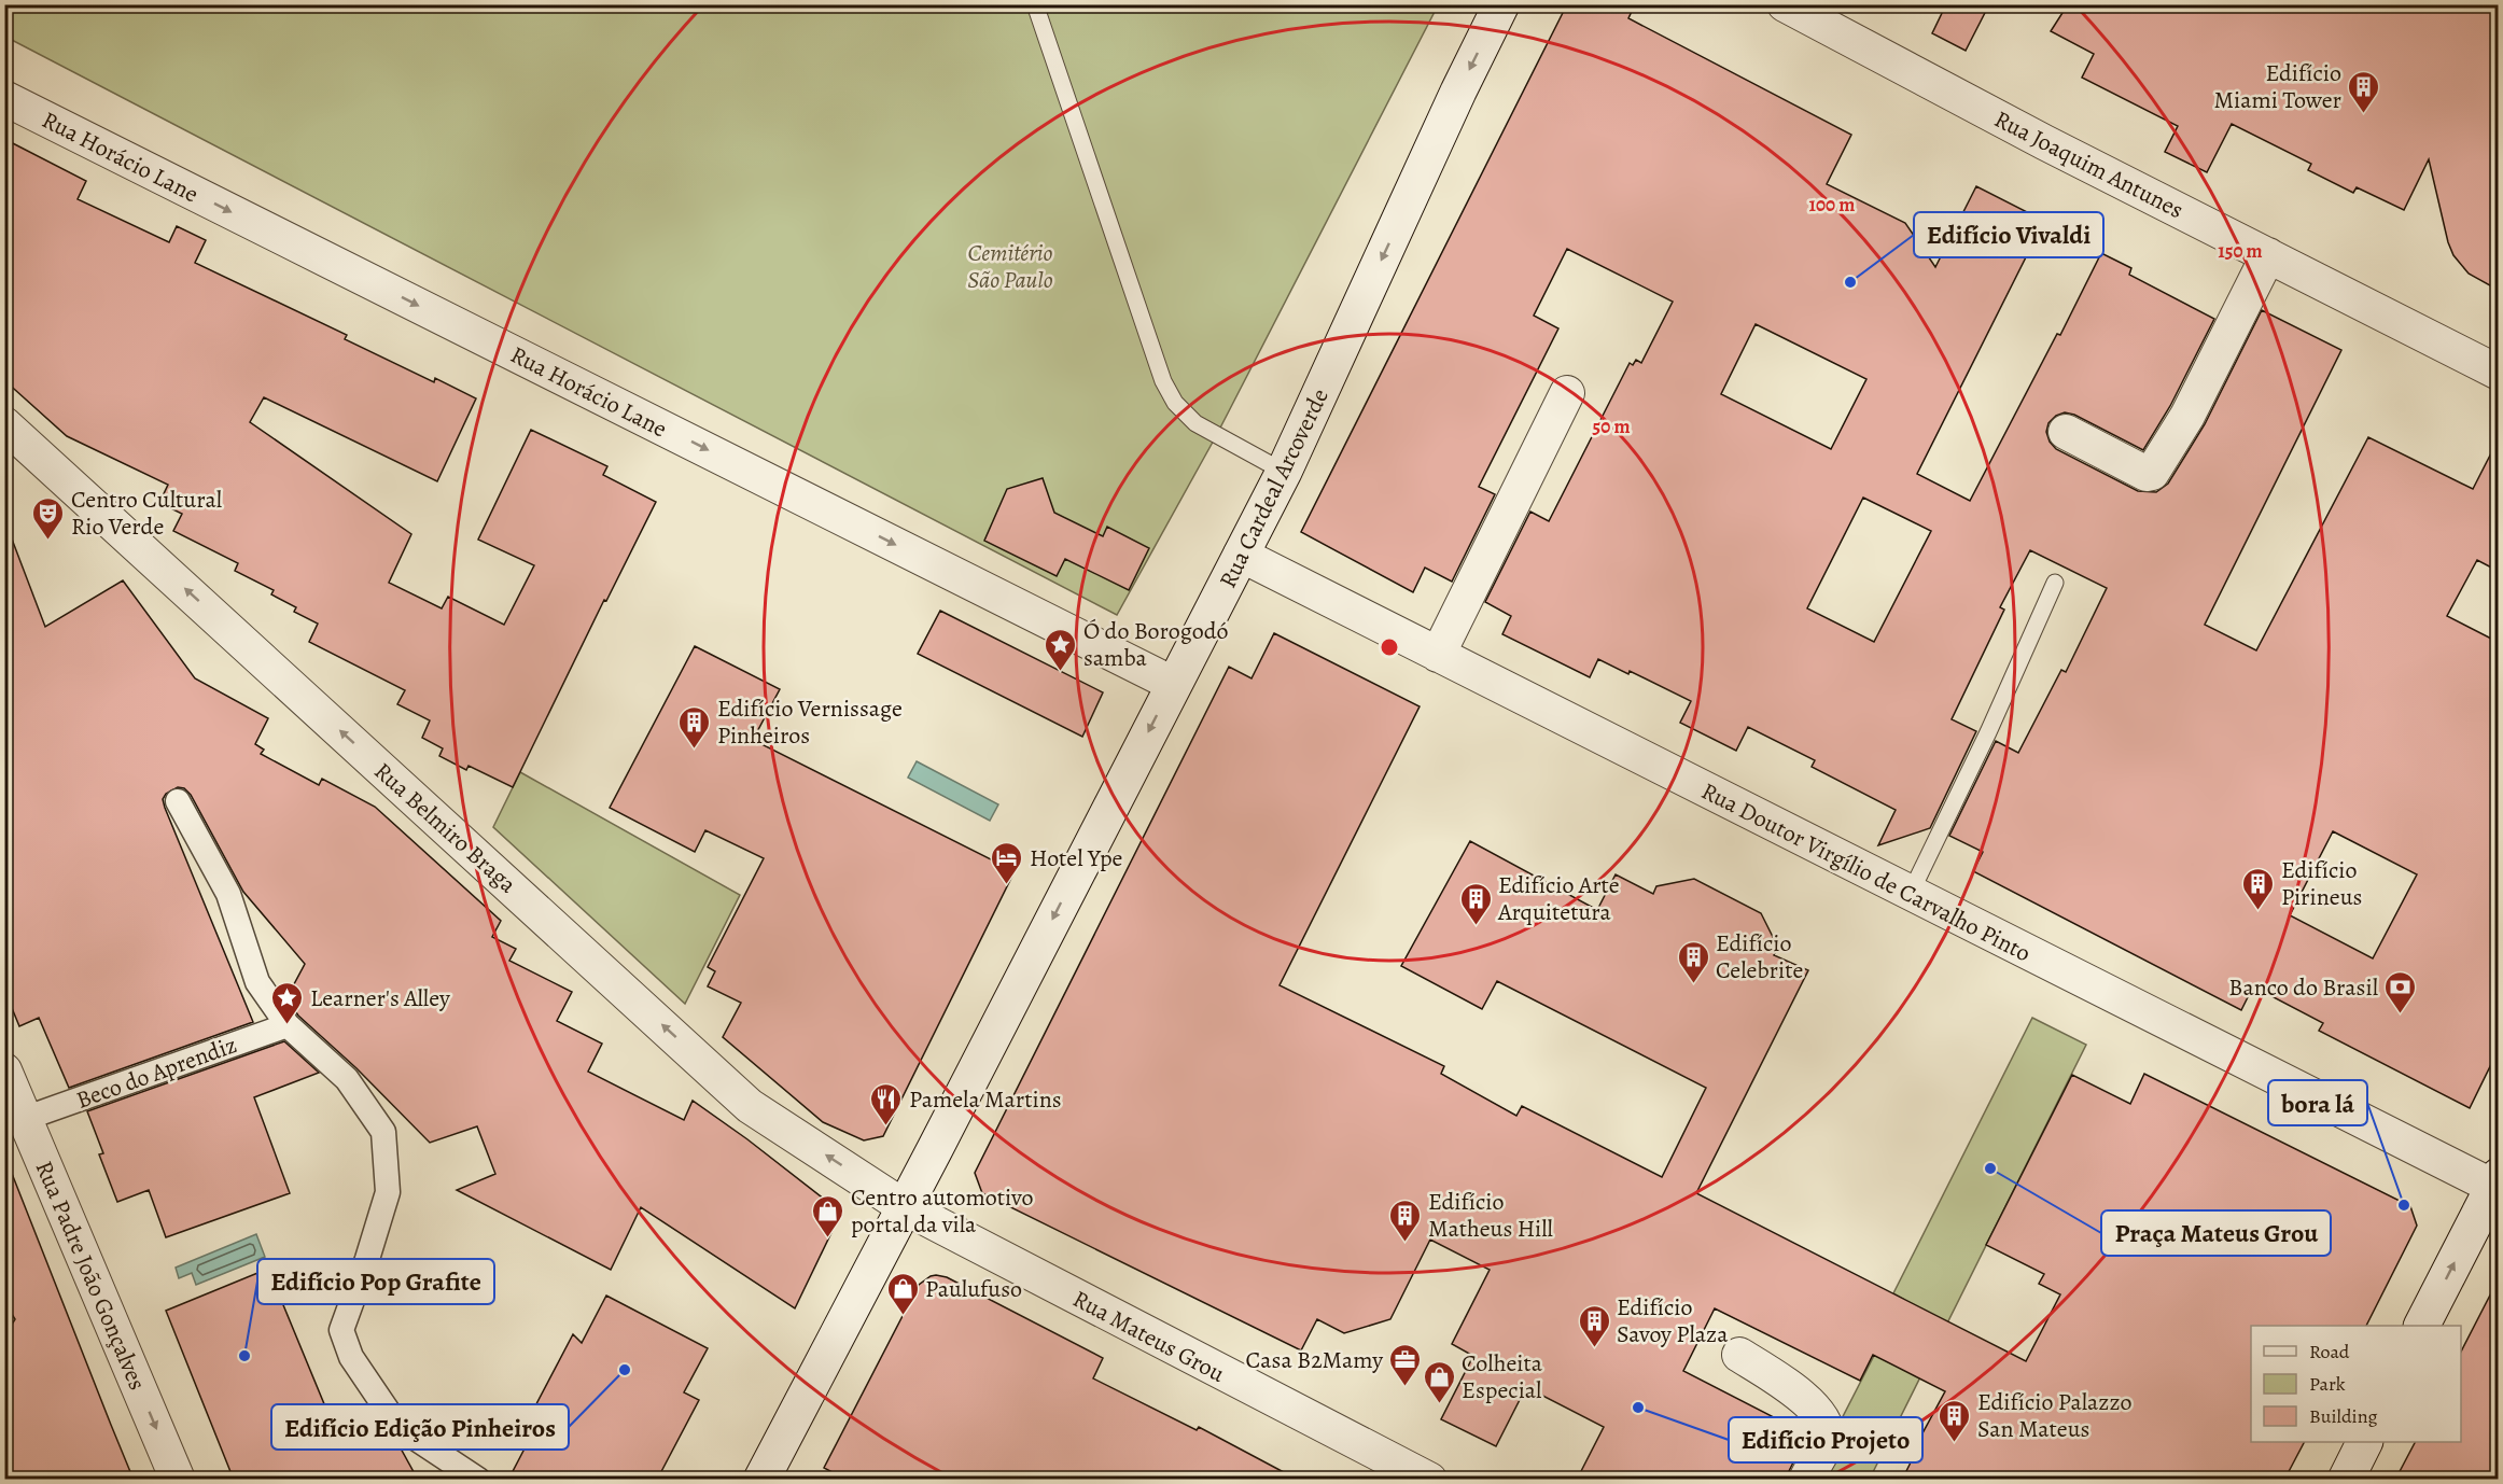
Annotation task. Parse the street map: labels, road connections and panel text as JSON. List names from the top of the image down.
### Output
{
  "streets": {
    "main road": ["Rua Cardeal Arcoverde"],
    "street": [
      "Rua Horácio Lane",
      "Rua Joaquim Antunes",
      "Rua Belmiro Braga",
      "Rua Doutor Virgílio de Carvalho Pinto",
      "Beco do Aprendiz",
      "Rua Padre João Gonçalves",
      "Rua Mateus Grou"
    ]
  },
  "crossings": [
    ["Rua Horácio Lane", "Rua Cardeal Arcoverde"],
    ["Rua Cardeal Arcoverde", "Rua Belmiro Braga"],
    ["Rua Cardeal Arcoverde", "Rua Doutor Virgílio de Carvalho Pinto"],
    ["Rua Cardeal Arcoverde", "Rua Mateus Grou"],
    ["Rua Belmiro Braga", "Rua Mateus Grou"],
    ["Beco do Aprendiz", "Rua Padre João Gonçalves"]
  ],
  "one_way": [
    "Rua Horácio Lane",
    "Rua Cardeal Arcoverde",
    "Rua Belmiro Braga",
    "Rua Padre João Gonçalves"
  ],
  "parks": ["Cemitério São Paulo"],
  "places": {
    "building": [
      "Edifício Miami Tower",
      "Edifício Vernissage Pinheiros",
      "Edifício Pirineus",
      "Edifício Arte Arquitetura",
      "Edifício Celebrite",
      "Edifício Matheus Hill",
      "Edifício Savoy Plaza",
      "Edifício Palazzo San Mateus"
    ],
    "other": [
      "Edifício Vivaldi",
      "Praça Mateus Grou",
      "bora lá",
      "Edifício Pop Grafite",
      "Edifício Edição Pinheiros",
      "Edifício Projeto"
    ],
    "theatre": ["Centro Cultural Rio Verde"],
    "place": ["Ó do Borogodó samba", "Learner's Alley"],
    "hotel": ["Hotel Ype"],
    "bank": ["Banco do Brasil"],
    "restaurant": ["Pamela Martins"],
    "shop": ["Centro automotivo portal da vila", "Paulufuso", "Colheita Especial"],
    "office": ["Casa B2Mamy"]
  },
  "legend": ["Road", "Park", "Building"],
  "rings": ["100 m", "150 m", "50 m"]
}
